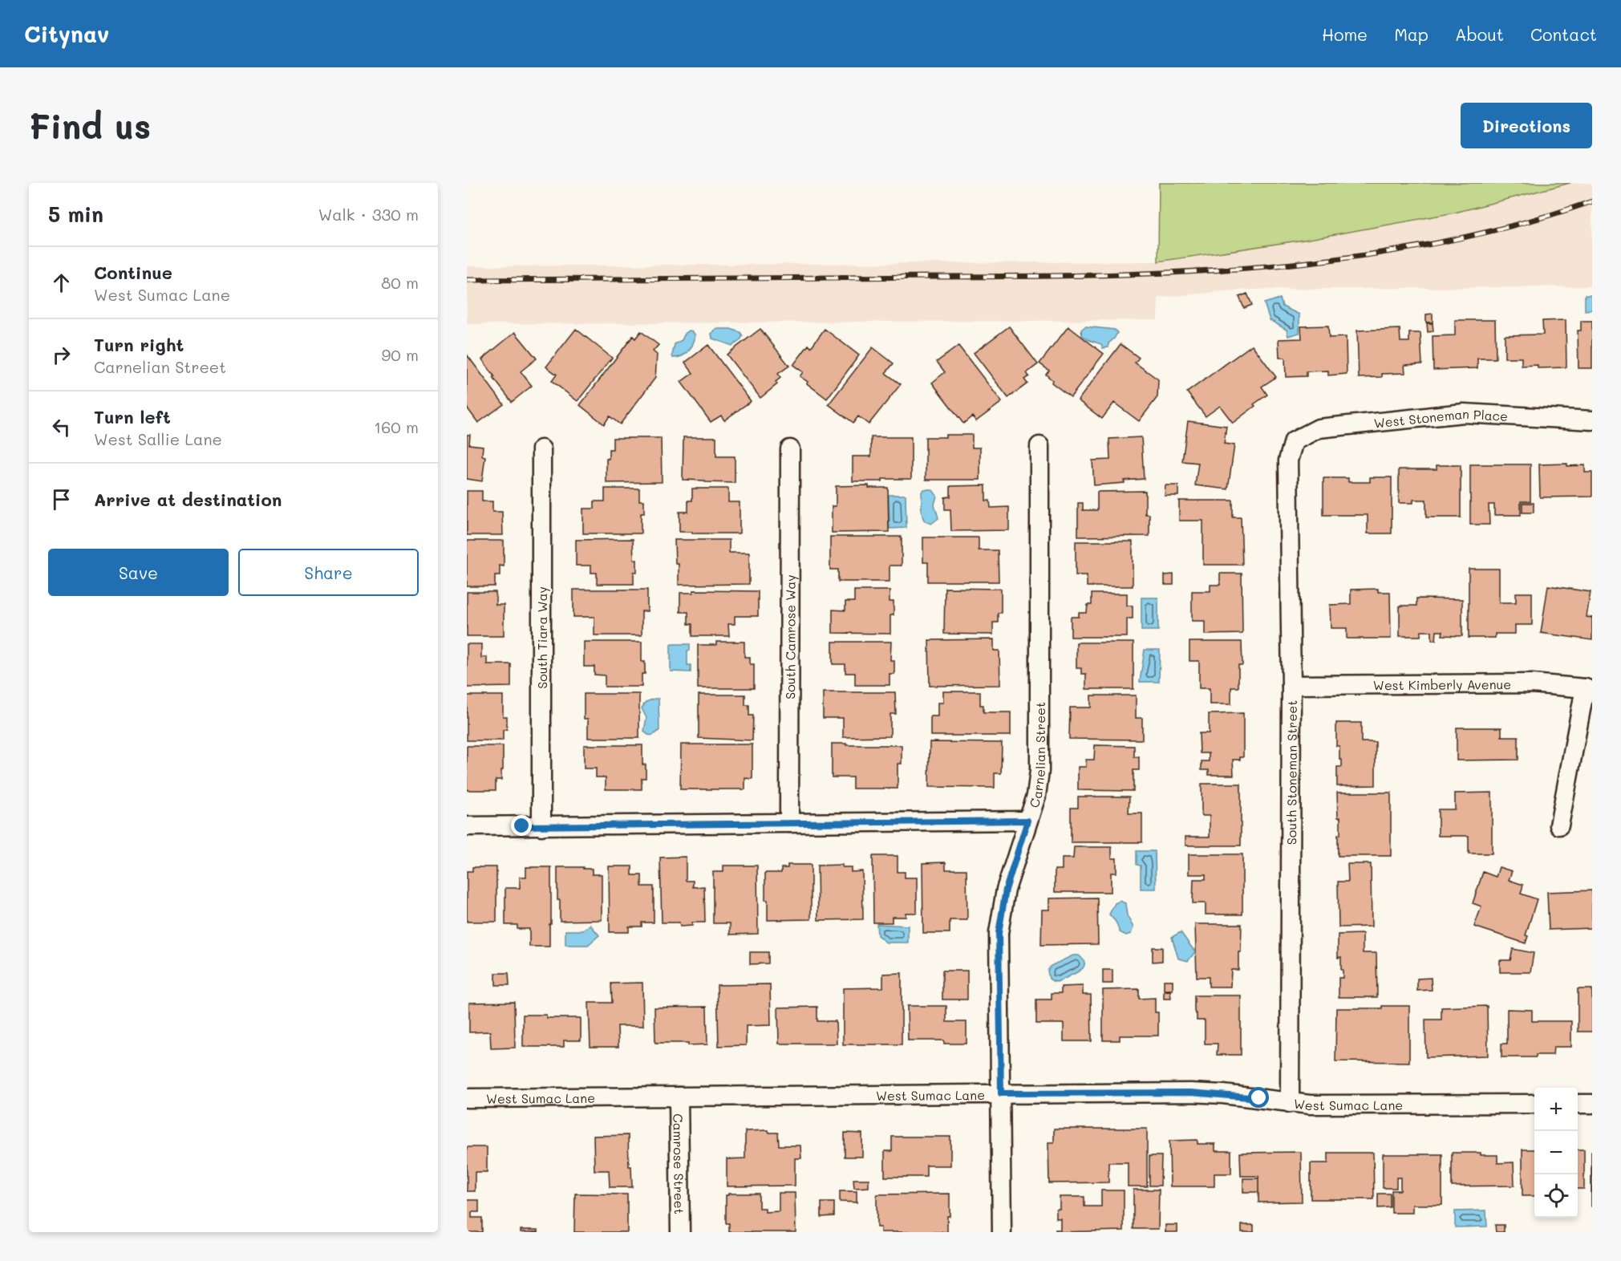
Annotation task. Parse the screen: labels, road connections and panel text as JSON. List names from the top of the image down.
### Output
{
  "streets": {
    "street": [
      "West Stoneman Place",
      "South Camrose Way",
      "South Tiara Way",
      "West Kimberly Avenue",
      "Carnelian Street",
      "South Stoneman Street",
      "West Sumac Lane",
      "Camrose Street"
    ]
  },
  "crossings": [
    ["West Stoneman Place", "South Stoneman Street"],
    ["West Kimberly Avenue", "South Stoneman Street"],
    ["Carnelian Street", "West Sumac Lane"],
    ["South Stoneman Street", "West Sumac Lane"],
    ["West Sumac Lane", "Camrose Street"]
  ],
  "page": {
    "header": "Citynav",
    "nav": [
      "Home",
      "Map",
      "About",
      "Contact"
    ],
    "buttons": [
      "Directions",
      ["Save", "Share"]
    ],
    "title": "Find us",
    "heading": ["5 min", "Walk · 330 m"],
    "list": [
      ["Continue", "West Sumac Lane", "80 m"],
      ["Turn right", "Carnelian Street", "90 m"],
      ["Turn left", "West Sallie Lane", "160 m"],
      "Arrive at destination"
    ],
    "map_buttons": ["+", "−"]
  }
}
